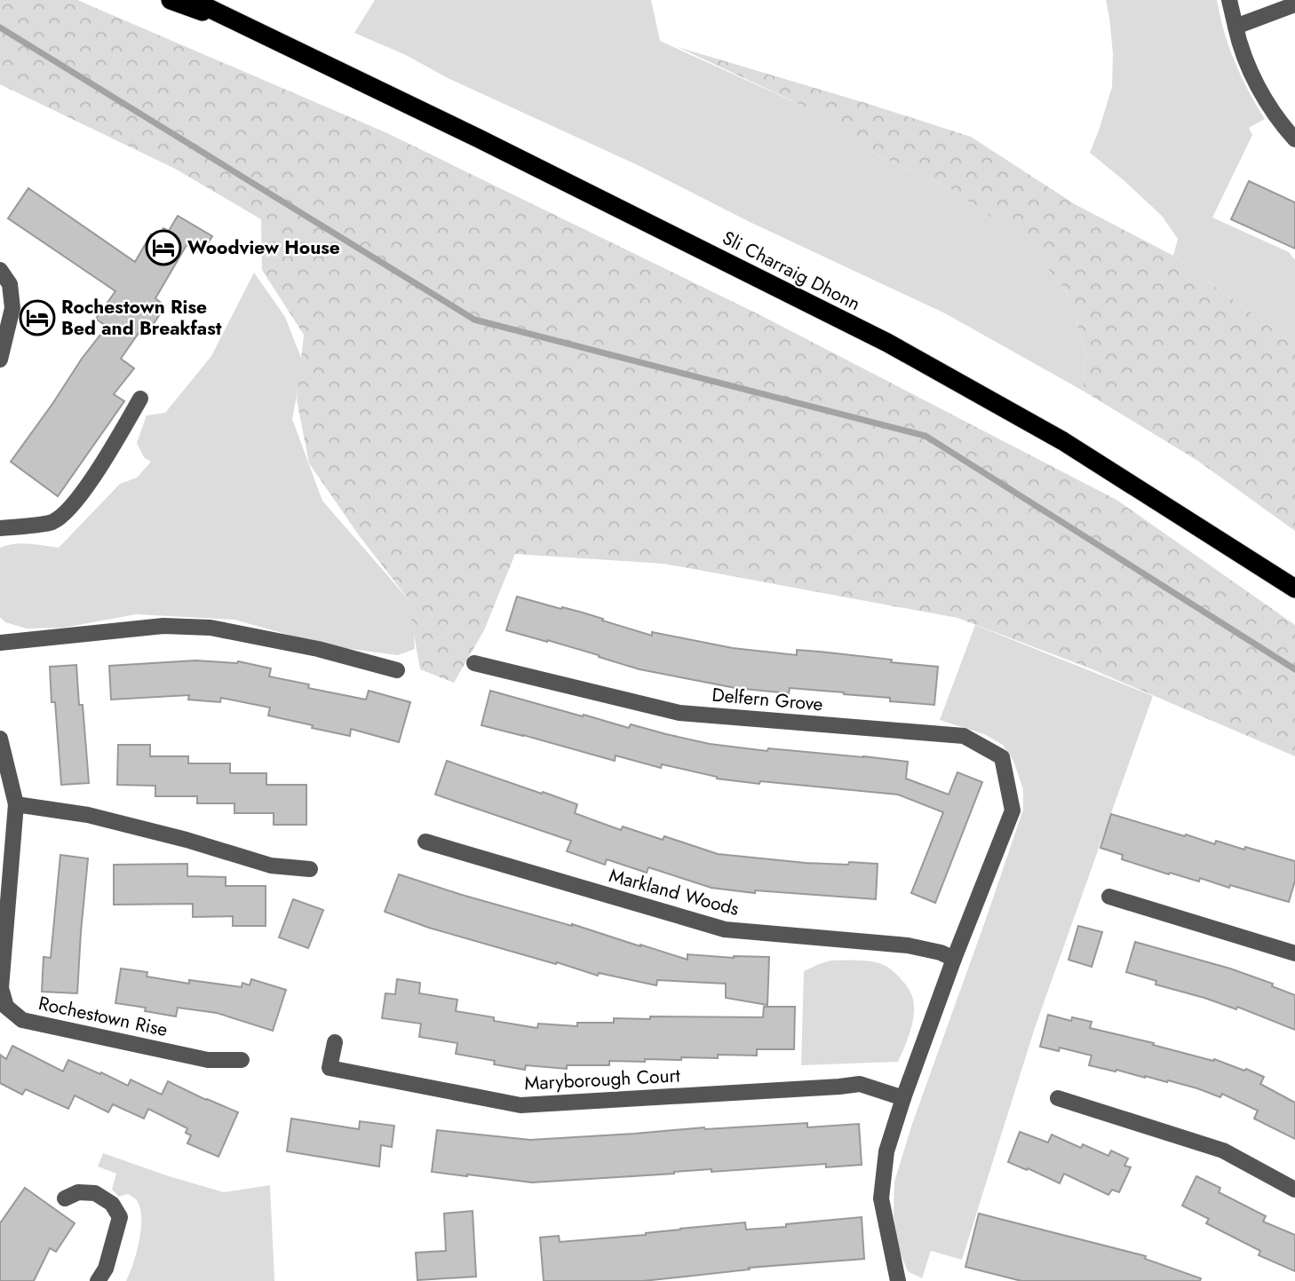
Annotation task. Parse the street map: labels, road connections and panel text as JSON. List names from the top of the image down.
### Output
{
  "streets": {
    "highway": ["Sli Charraig Dhonn"],
    "street": [
      "Delfern Grove",
      "Markland Woods",
      "Rochestown Rise",
      "Maryborough Court"
    ]
  },
  "crossings": [
    ["Delfern Grove", "Markland Woods"]
  ],
  "places": {
    "hotel": ["Woodview House", "Rochestown Rise Bed and Breakfast"]
  }
}
